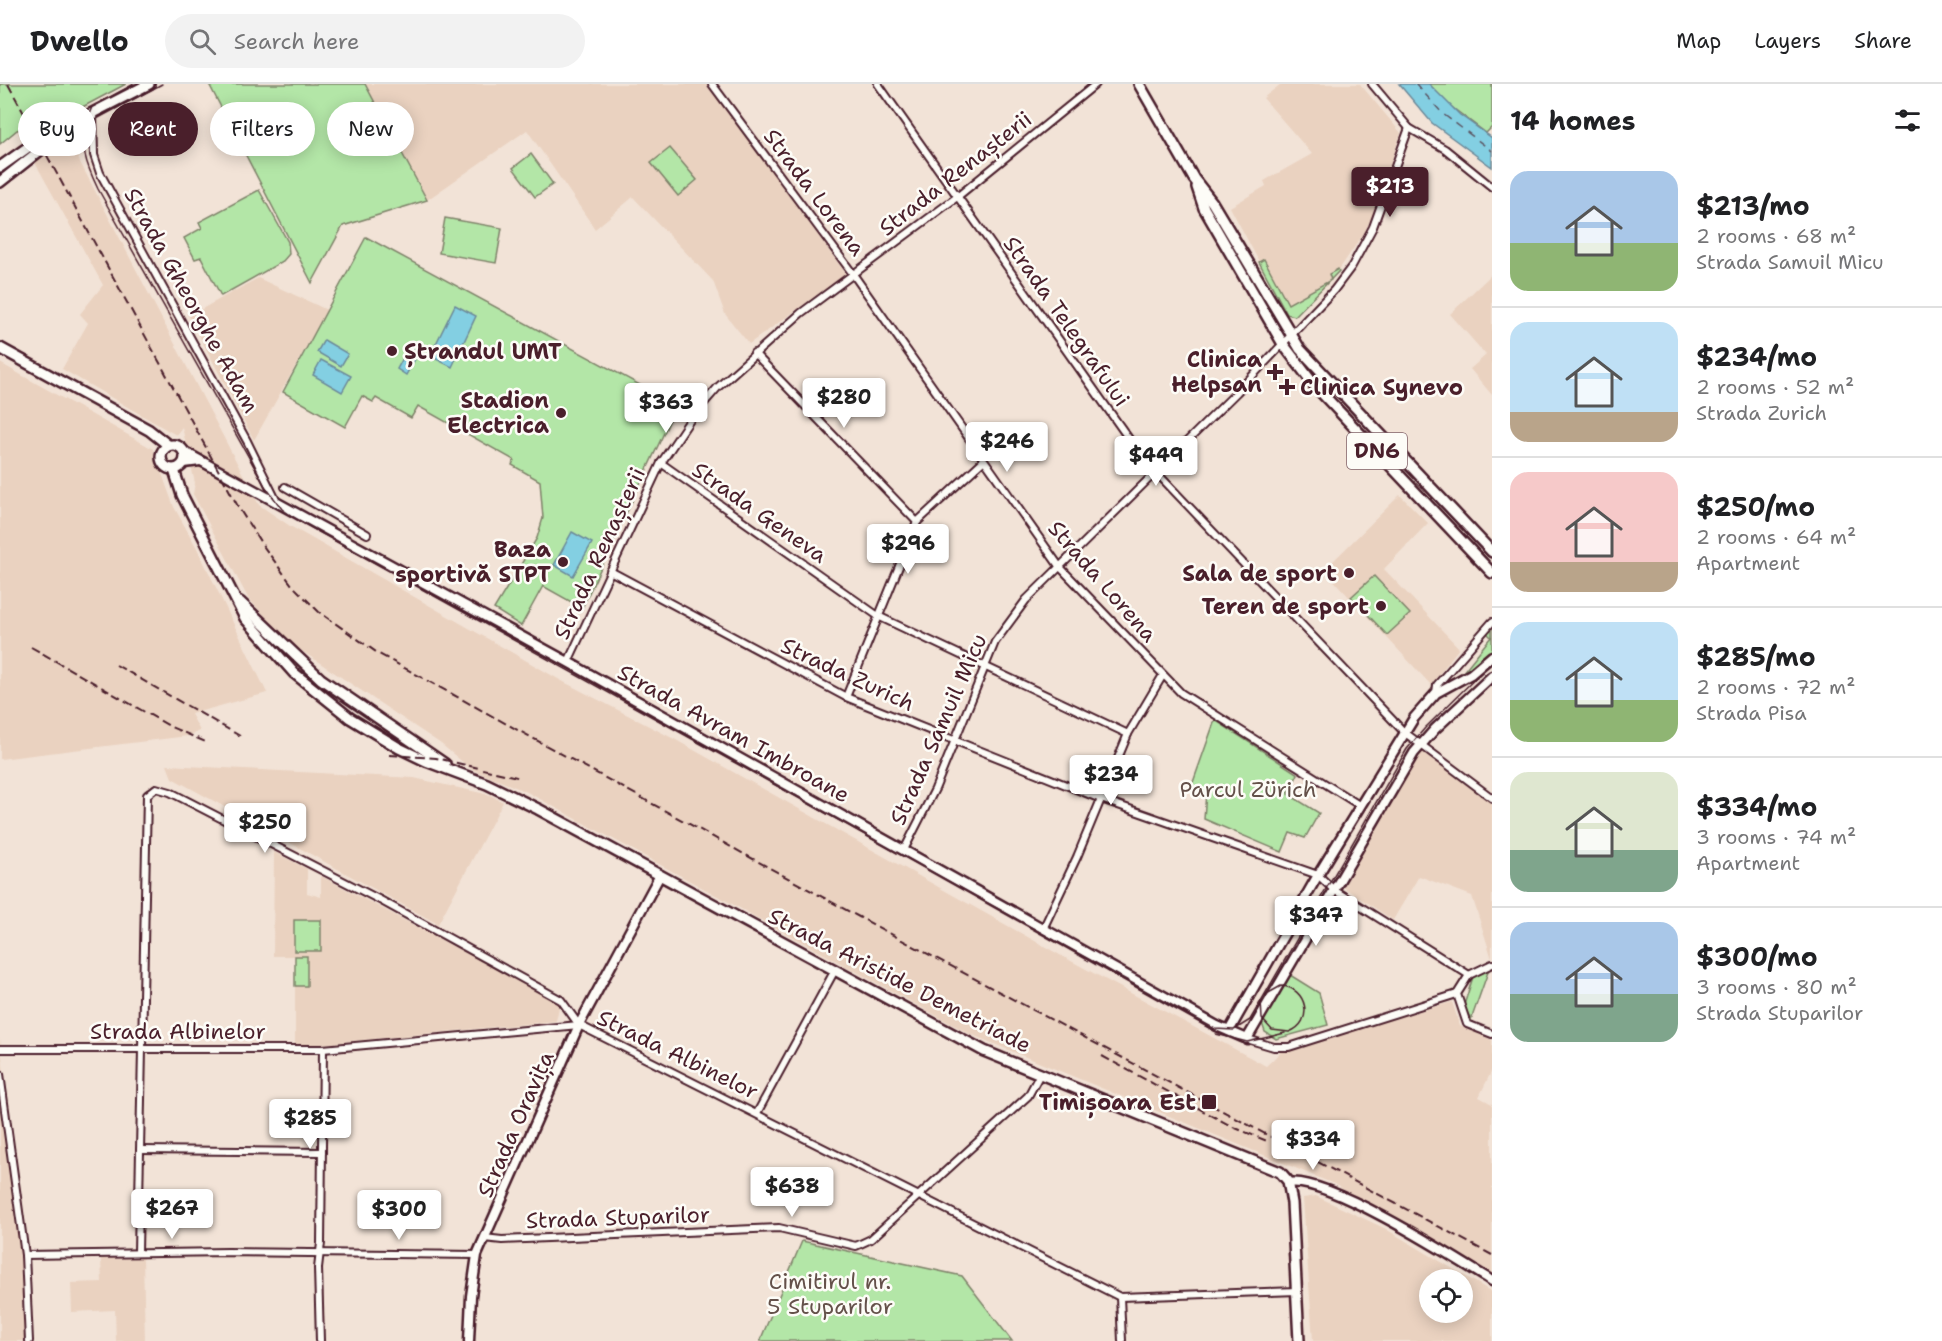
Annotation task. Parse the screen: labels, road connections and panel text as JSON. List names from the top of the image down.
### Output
{
  "streets": {
    "main road": ["DN6", "Strada Aristide Demetriade"],
    "street": [
      "Strada Renașterii",
      "Strada Lorena",
      "Strada Gheorghe Adam",
      "Strada Telegrafului",
      "Strada Geneva",
      "Strada Zurich",
      "Strada Samuil Micu",
      "Strada Avram Imbroane",
      "Strada Albinelor",
      "Strada Oravița",
      "Strada Stuparilor"
    ]
  },
  "crossings": [
    ["Strada Renașterii", "Strada Lorena"],
    ["Strada Renașterii", "Strada Telegrafului"],
    ["Strada Renașterii", "Strada Geneva"],
    ["Strada Renașterii", "Strada Zurich"],
    ["Strada Renașterii", "Strada Avram Imbroane"],
    ["Strada Lorena", "Strada Samuil Micu"],
    ["Strada Gheorghe Adam", "Strada Avram Imbroane"],
    ["Strada Telegrafului", "Strada Samuil Micu"],
    ["DN6", "Strada Samuil Micu"],
    ["Strada Geneva", "Strada Samuil Micu"],
    ["Strada Zurich", "Strada Samuil Micu"],
    ["Strada Samuil Micu", "Strada Avram Imbroane"],
    ["Strada Avram Imbroane", "Strada Aristide Demetriade"],
    ["Strada Aristide Demetriade", "Strada Oravița"],
    ["Strada Aristide Demetriade", "Strada Stuparilor"],
    ["Strada Albinelor", "Strada Oravița"],
    ["Strada Albinelor", "Strada Stuparilor"],
    ["Strada Oravița", "Strada Stuparilor"]
  ],
  "parks": ["Parcul Zürich", "Cimitirul nr. 5 Stuparilor"],
  "places": {
    "other": [
      "Ștrandul UMT",
      "Stadion Electrica",
      "Baza sportivă STPT",
      "Sala de sport",
      "Teren de sport"
    ],
    "health": ["Clinica Helpsan", "Clinica Synevo"],
    "transit": ["Timișoara Est"]
  },
  "page": {
    "header": "Dwello",
    "search": "Search here",
    "nav": ["Map", "Layers", "Share"],
    "heading": "14 homes",
    "chip": [
      "Buy",
      "Rent",
      "Filters",
      "New"
    ],
    "list": [
      {
        "name": "$213/mo",
        "note": "2 rooms · 68 m² · Strada Samuil Micu"
      },
      {
        "name": "$234/mo",
        "note": "2 rooms · 52 m² · Strada Zurich"
      },
      {
        "name": "$250/mo",
        "note": "2 rooms · 64 m² · Apartment"
      },
      {
        "name": "$285/mo",
        "note": "2 rooms · 72 m² · Strada Pisa"
      },
      {
        "name": "$334/mo",
        "note": "3 rooms · 74 m² · Apartment"
      },
      {
        "name": "$300/mo",
        "note": "3 rooms · 80 m² · Strada Stuparilor"
      }
    ],
    "price": [
      "$213",
      "$280",
      "$363",
      "$246",
      "$449",
      "$296",
      "$234",
      "$250",
      "$347",
      "$285",
      "$334",
      "$638",
      "$267",
      "$300"
    ]
  }
}
